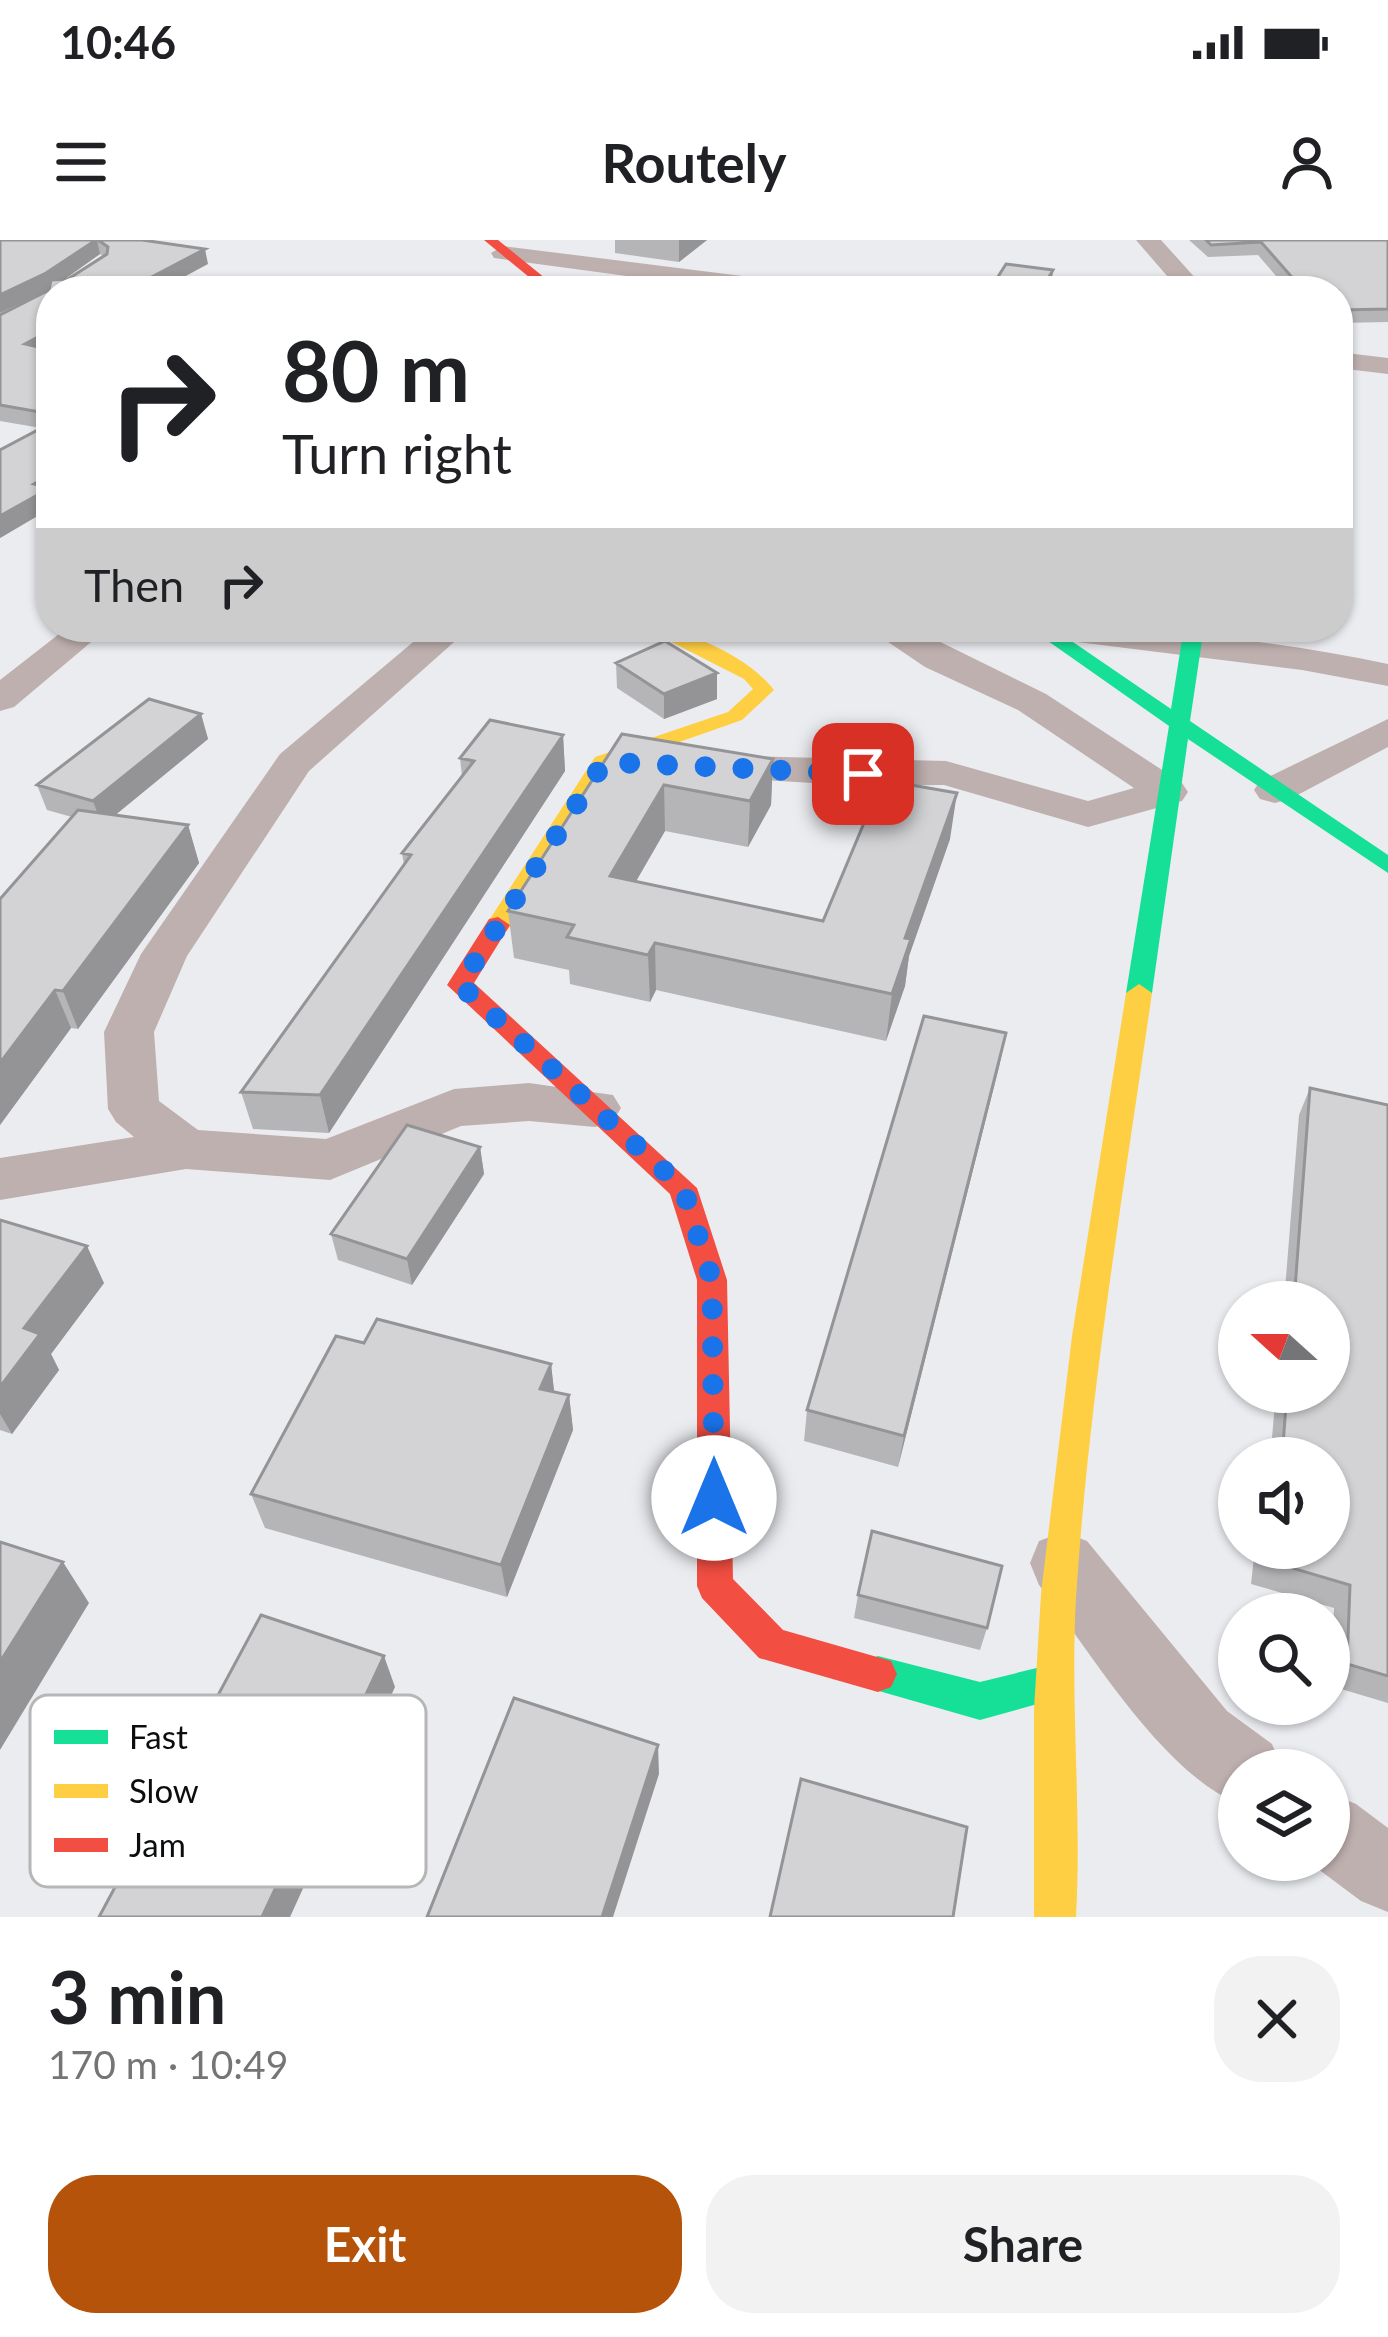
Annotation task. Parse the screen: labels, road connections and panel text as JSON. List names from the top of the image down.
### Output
{
  "legend": ["Fast", "Slow", "Jam"],
  "north": "left",
  "page": {
    "status": "10:46",
    "header": "Routely",
    "turn": ["80 m", "Turn right"],
    "then": "Then",
    "heading": ["3 min", "170 m · 10:49"],
    "buttons": ["Exit", "Share"]
  }
}
